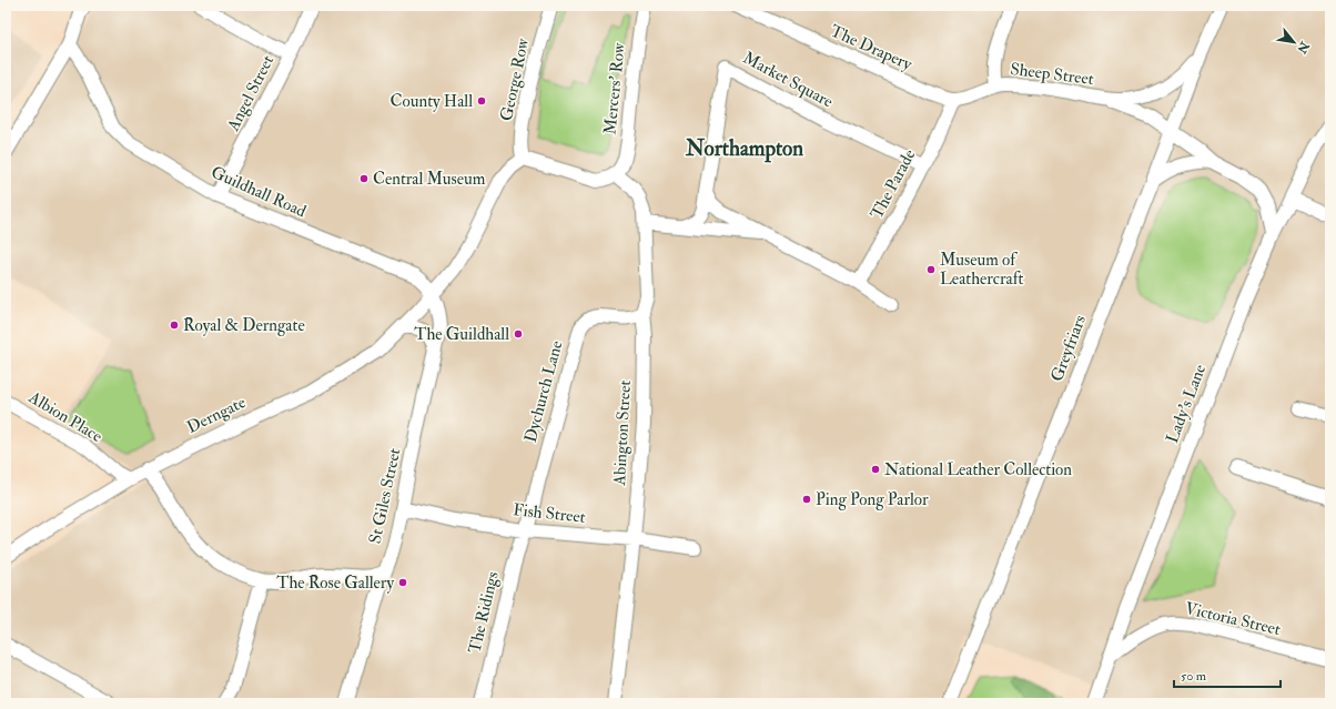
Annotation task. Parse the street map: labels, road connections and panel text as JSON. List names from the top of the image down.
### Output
{
  "streets": {
    "street": [
      "The Drapery",
      "Sheep Street",
      "George Row",
      "Market Square",
      "Mercers' Row",
      "Angel Street",
      "The Parade",
      "Guildhall Road",
      "Greyfriars",
      "Dychurch Lane",
      "Lady's Lane",
      "Derngate",
      "Albion Place",
      "Abington Street",
      "St Giles Street",
      "Fish Street",
      "The Ridings",
      "Victoria Street"
    ]
  },
  "crossings": [
    ["The Drapery", "Sheep Street"],
    ["The Drapery", "The Parade"],
    ["Sheep Street", "Greyfriars"],
    ["George Row", "Derngate"],
    ["Market Square", "The Parade"],
    ["Mercers' Row", "Abington Street"],
    ["Angel Street", "Guildhall Road"],
    ["Guildhall Road", "Derngate"],
    ["Guildhall Road", "St Giles Street"],
    ["Dychurch Lane", "Abington Street"],
    ["Dychurch Lane", "Fish Street"],
    ["Dychurch Lane", "The Ridings"],
    ["Lady's Lane", "Victoria Street"],
    ["Derngate", "Albion Place"],
    ["Derngate", "St Giles Street"],
    ["Abington Street", "Fish Street"],
    ["St Giles Street", "Fish Street"],
    ["Fish Street", "The Ridings"]
  ],
  "districts": ["Northampton"],
  "places": [
    "County Hall",
    "Central Museum",
    "Museum of Leathercraft",
    "Royal & Derngate",
    "The Guildhall",
    "National Leather Collection",
    "Ping Pong Parlor",
    "The Rose Gallery"
  ],
  "scale_bar": "50 m",
  "north": "bottom right"
}
